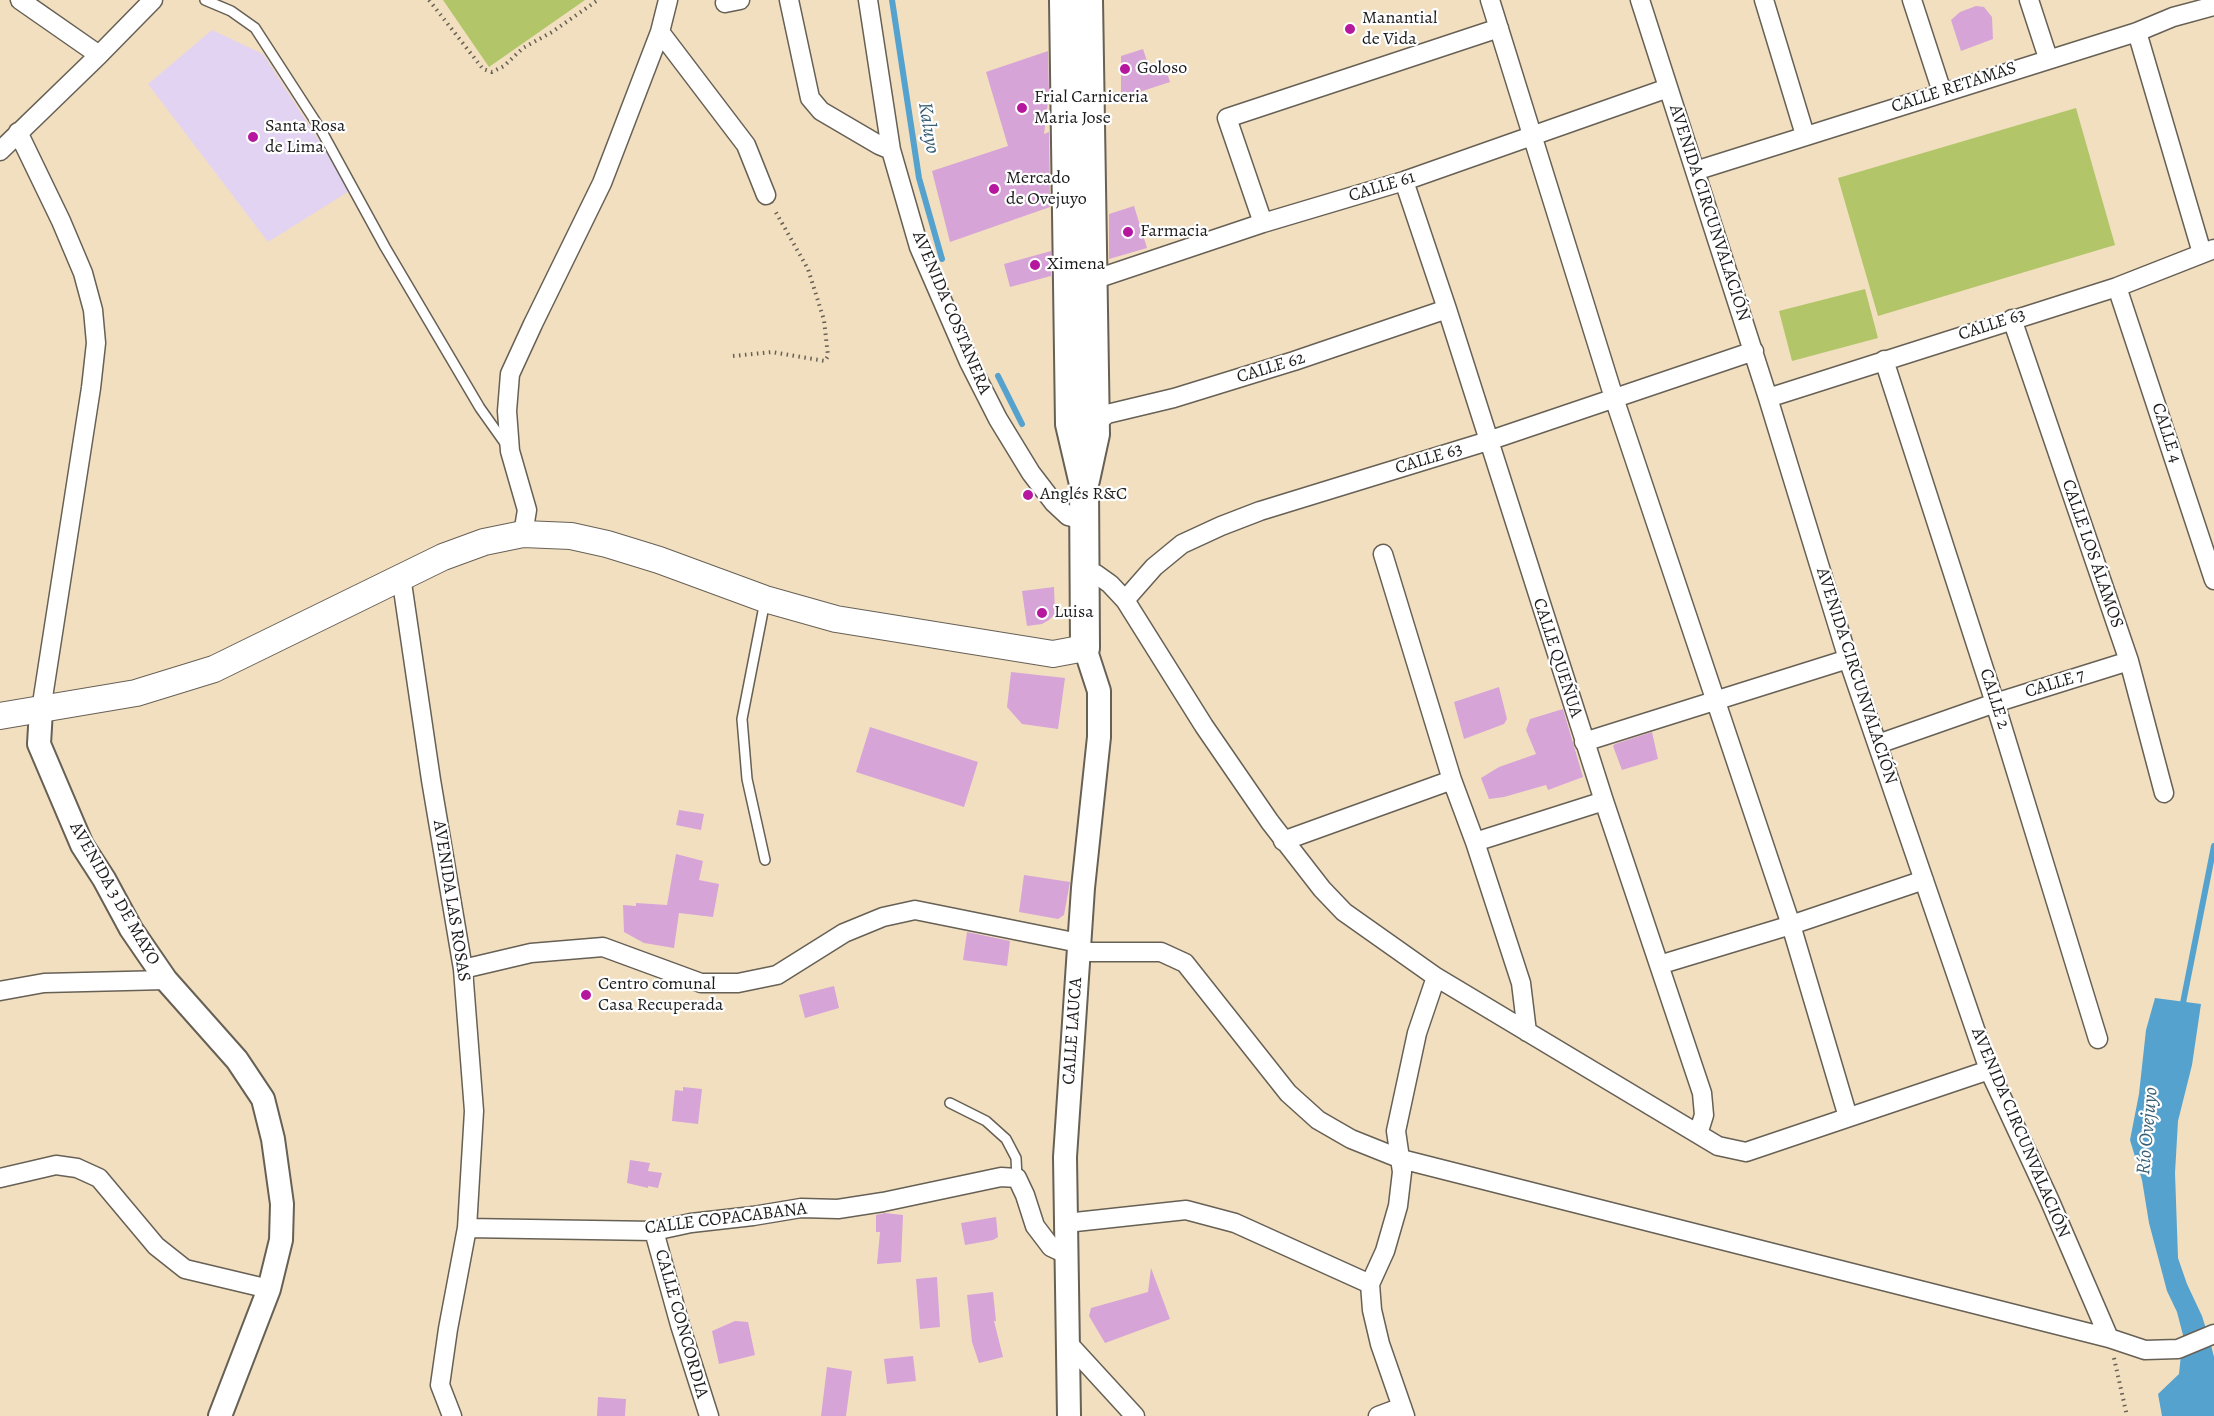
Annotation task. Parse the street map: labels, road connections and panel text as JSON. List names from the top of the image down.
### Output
{
  "streets": {
    "street": [
      "CALLE RETAMAS",
      "CALLE 61",
      "AVENIDA CIRCUNVALACIÓN",
      "AVENIDA COSTANERA",
      "CALLE 63",
      "CALLE 62",
      "CALLE 4",
      "CALLE LOS ÁLAMOS",
      "CALLE QUEÑUA",
      "CALLE 7",
      "CALLE 2",
      "AVENIDA 3 DE MAYO",
      "AVENIDA LAS ROSAS",
      "CALLE LAUCA",
      "CALLE COPACABANA",
      "CALLE CONCORDIA"
    ]
  },
  "crossings": [
    ["CALLE RETAMAS", "AVENIDA CIRCUNVALACIÓN"],
    ["CALLE 61", "AVENIDA CIRCUNVALACIÓN"],
    ["CALLE 61", "CALLE QUEÑUA"],
    ["AVENIDA CIRCUNVALACIÓN", "CALLE 63"],
    ["AVENIDA CIRCUNVALACIÓN", "CALLE 7"],
    ["CALLE 63", "CALLE 4"],
    ["CALLE 63", "CALLE LOS ÁLAMOS"],
    ["CALLE 63", "CALLE QUEÑUA"],
    ["CALLE 63", "CALLE 2"],
    ["CALLE 62", "CALLE QUEÑUA"],
    ["CALLE LOS ÁLAMOS", "CALLE 7"],
    ["CALLE 7", "CALLE 2"],
    ["AVENIDA LAS ROSAS", "CALLE COPACABANA"],
    ["CALLE COPACABANA", "CALLE CONCORDIA"]
  ],
  "water": ["Kaluyo", "Río Ovejuyo"],
  "places": [
    "Manantial de Vida",
    "Goloso",
    "Frial Carniceria Maria Jose",
    "Santa Rosa de Lima",
    "Mercado de Ovejuyo",
    "Farmacia",
    "Ximena",
    "Anglés R&C",
    "Luisa",
    "Centro comunal Casa Recuperada"
  ]
}
